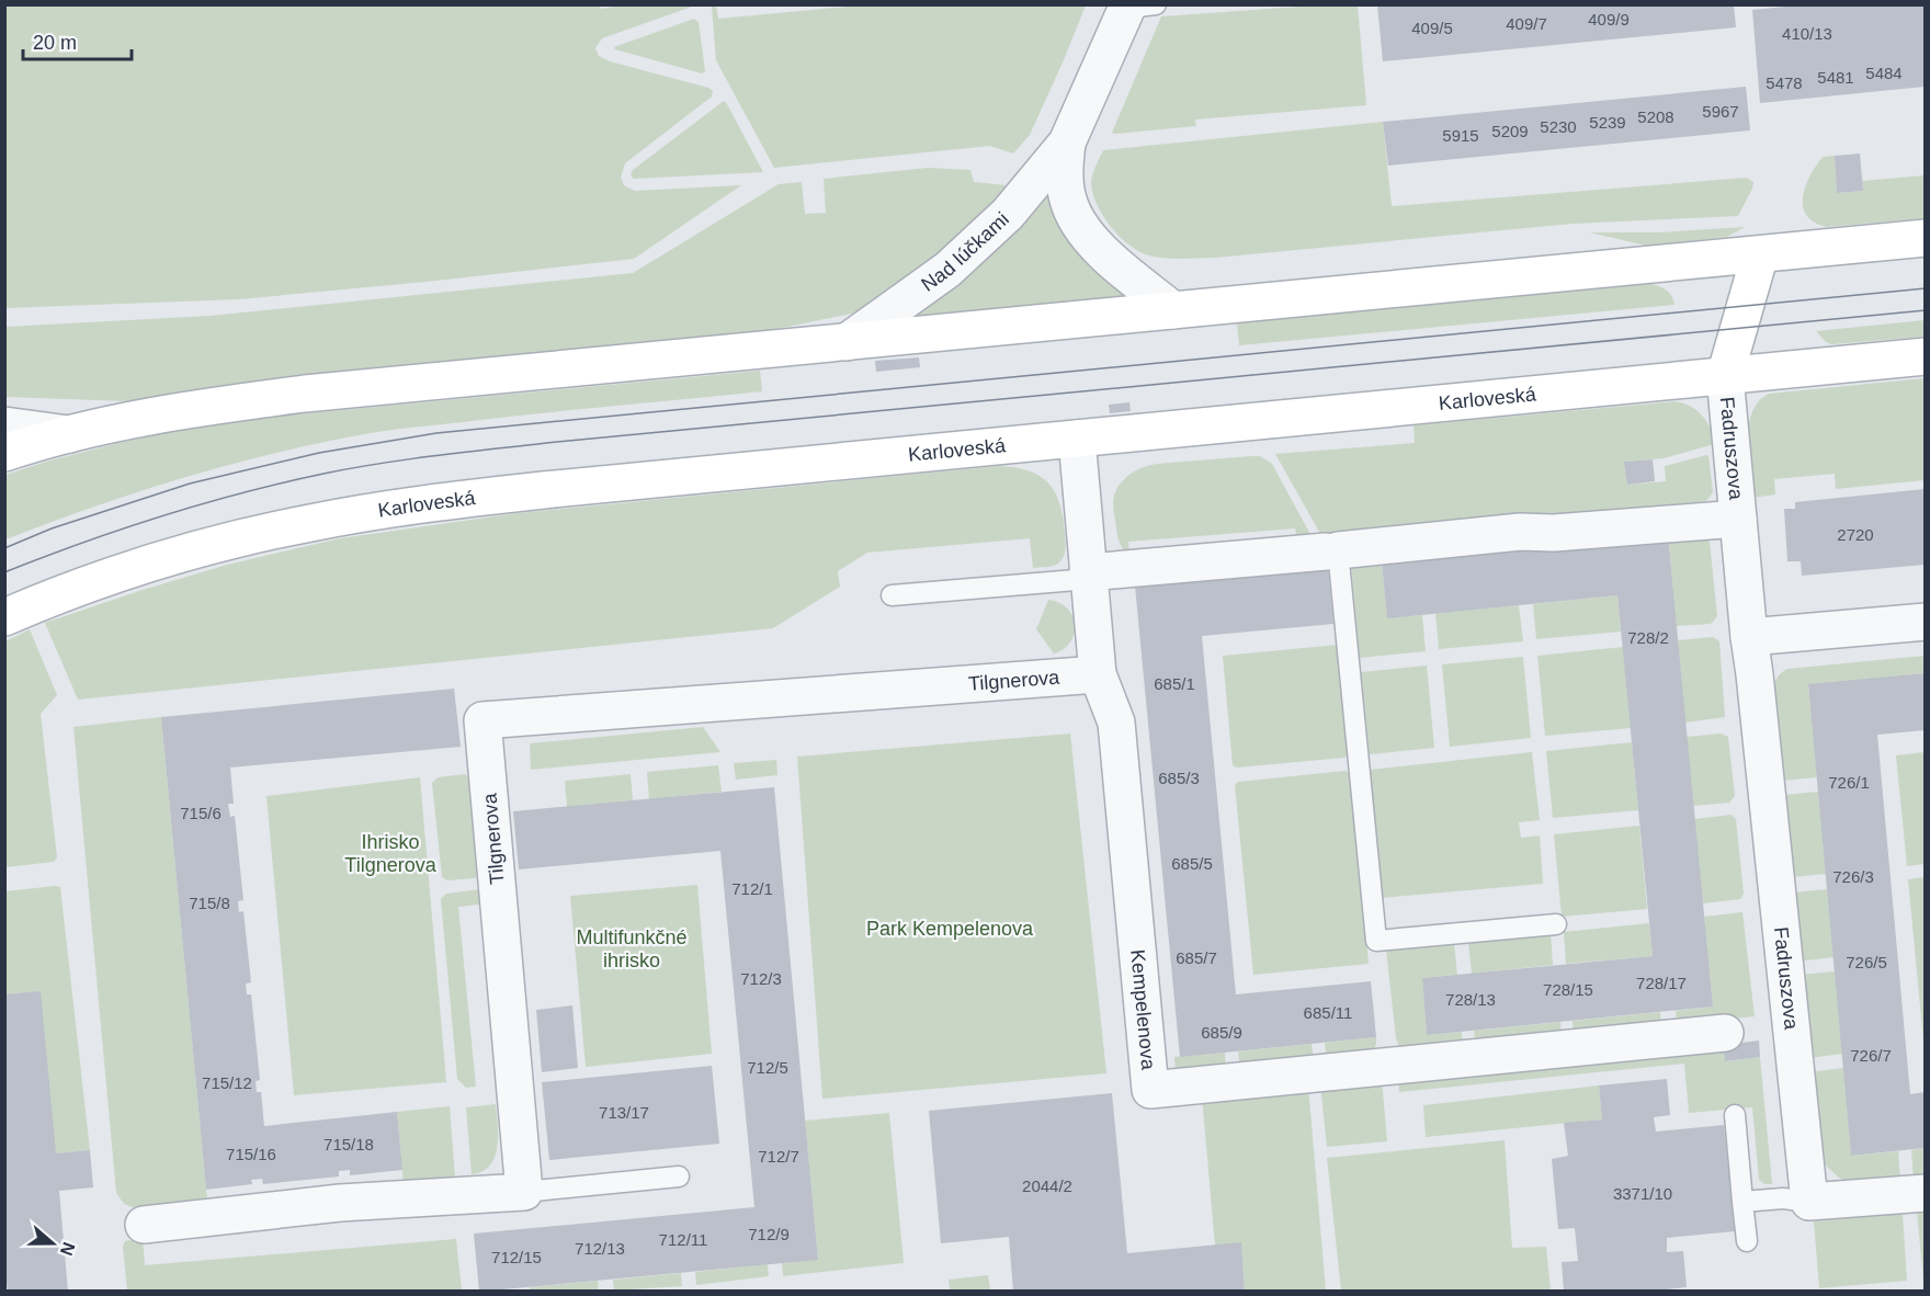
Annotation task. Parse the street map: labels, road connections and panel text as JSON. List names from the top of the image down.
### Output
{
  "streets": {
    "main road": ["Karloveská"],
    "street": [
      "Nad lúčkami",
      "Fadruszova",
      "Tilgnerova",
      "Kempelenova"
    ]
  },
  "crossings": [
    ["Karloveská", "Fadruszova"],
    ["Karloveská", "Kempelenova"],
    ["Tilgnerova", "Kempelenova"]
  ],
  "parks": ["Ihrisko Tilgnerova", "Park Kempelenova", "Multifunkčné ihrisko"],
  "house_numbers": [
    "409/9",
    "409/7",
    "409/5",
    "410/13",
    "5484",
    "5481",
    "5478",
    "5967",
    "5208",
    "5239",
    "5230",
    "5209",
    "5915",
    "2720",
    "728/2",
    "685/1",
    "685/3",
    "726/1",
    "715/6",
    "685/5",
    "726/3",
    "712/1",
    "715/8",
    "685/7",
    "726/5",
    "712/3",
    "728/17",
    "728/15",
    "728/13",
    "685/11",
    "685/9",
    "726/7",
    "712/5",
    "715/12",
    "713/17",
    "715/18",
    "715/16",
    "712/7",
    "2044/2",
    "3371/10",
    "712/9",
    "712/11",
    "712/13",
    "712/15"
  ],
  "scale_bar": "20 m",
  "north": "right"
}
